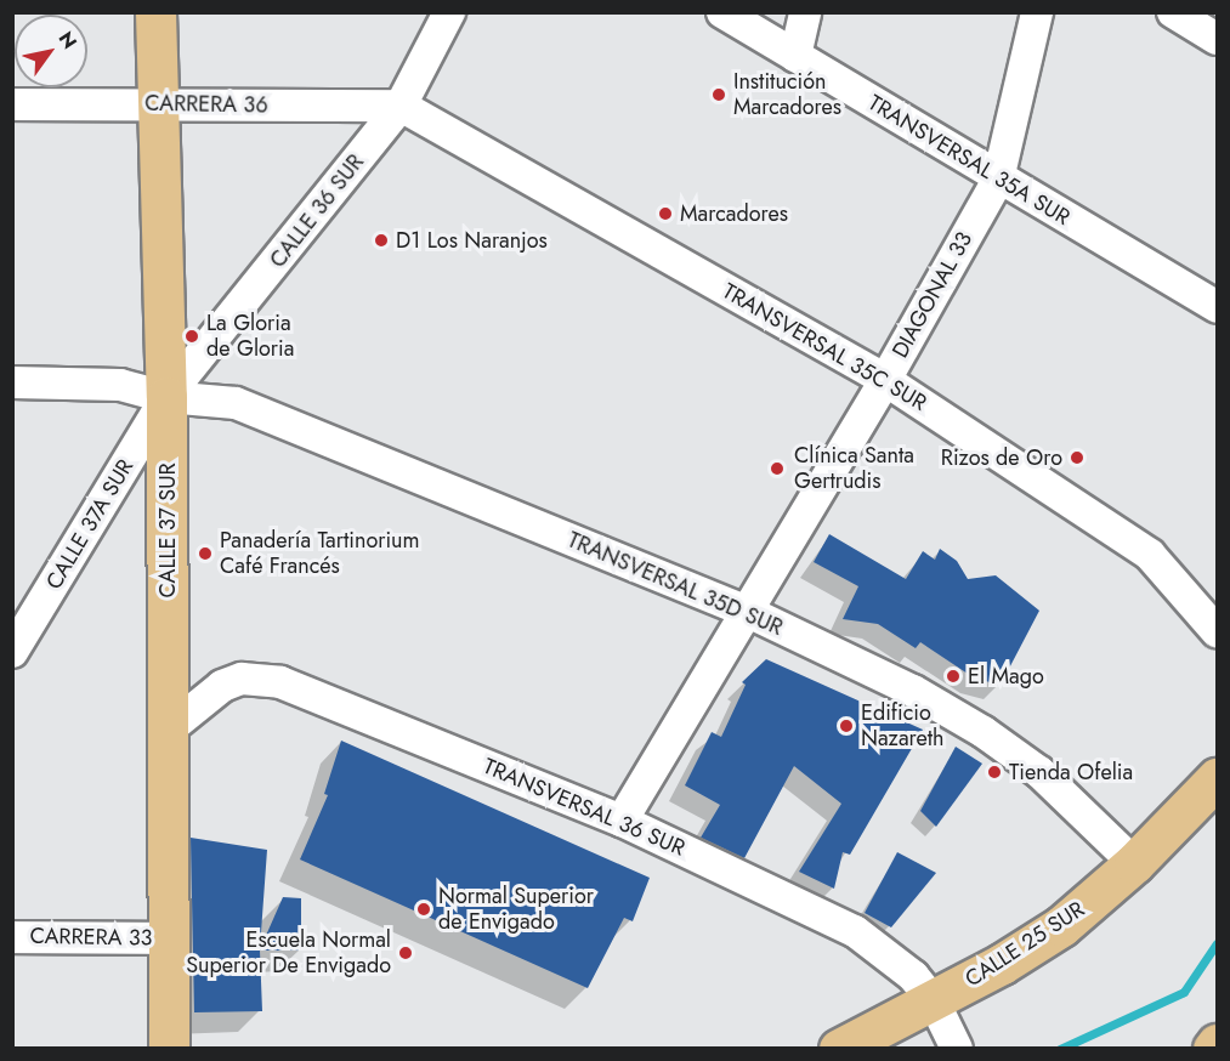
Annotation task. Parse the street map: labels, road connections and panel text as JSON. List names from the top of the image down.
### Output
{
  "streets": {
    "main road": ["CALLE 37 SUR", "CALLE 25 SUR"],
    "street": [
      "CARRERA 36",
      "TRANSVERSAL 35A SUR",
      "CALLE 36 SUR",
      "DIAGONAL 33",
      "TRANSVERSAL 35C SUR",
      "CALLE 37A SUR",
      "TRANSVERSAL 35D SUR",
      "TRANSVERSAL 36 SUR",
      "CARRERA 33"
    ]
  },
  "crossings": [
    ["CARRERA 36", "CALLE 36 SUR"],
    ["CARRERA 36", "TRANSVERSAL 35C SUR"],
    ["CARRERA 36", "CALLE 37 SUR"],
    ["TRANSVERSAL 35A SUR", "DIAGONAL 33"],
    ["CALLE 36 SUR", "TRANSVERSAL 35C SUR"],
    ["CALLE 36 SUR", "CALLE 37A SUR"],
    ["CALLE 36 SUR", "CALLE 37 SUR"],
    ["CALLE 36 SUR", "TRANSVERSAL 35D SUR"],
    ["DIAGONAL 33", "TRANSVERSAL 35C SUR"],
    ["DIAGONAL 33", "TRANSVERSAL 35D SUR"],
    ["DIAGONAL 33", "TRANSVERSAL 36 SUR"],
    ["CALLE 37A SUR", "CALLE 37 SUR"],
    ["CALLE 37A SUR", "TRANSVERSAL 35D SUR"],
    ["CALLE 37 SUR", "TRANSVERSAL 35D SUR"],
    ["CALLE 37 SUR", "TRANSVERSAL 36 SUR"],
    ["CALLE 37 SUR", "CARRERA 33"],
    ["TRANSVERSAL 35D SUR", "CALLE 25 SUR"],
    ["TRANSVERSAL 36 SUR", "CALLE 25 SUR"]
  ],
  "places": [
    "Institución Marcadores",
    "Marcadores",
    "D1 Los Naranjos",
    "La Gloria de Gloria",
    "Rizos de Oro",
    "Clínica Santa Gertrudis",
    "Panadería Tartinorium Café Francés",
    "El Mago",
    "Edificio Nazareth",
    "Tienda Ofelia",
    "Normal Superior de Envigado",
    "Escuela Normal Superior De Envigado"
  ],
  "north": "top right"
}
